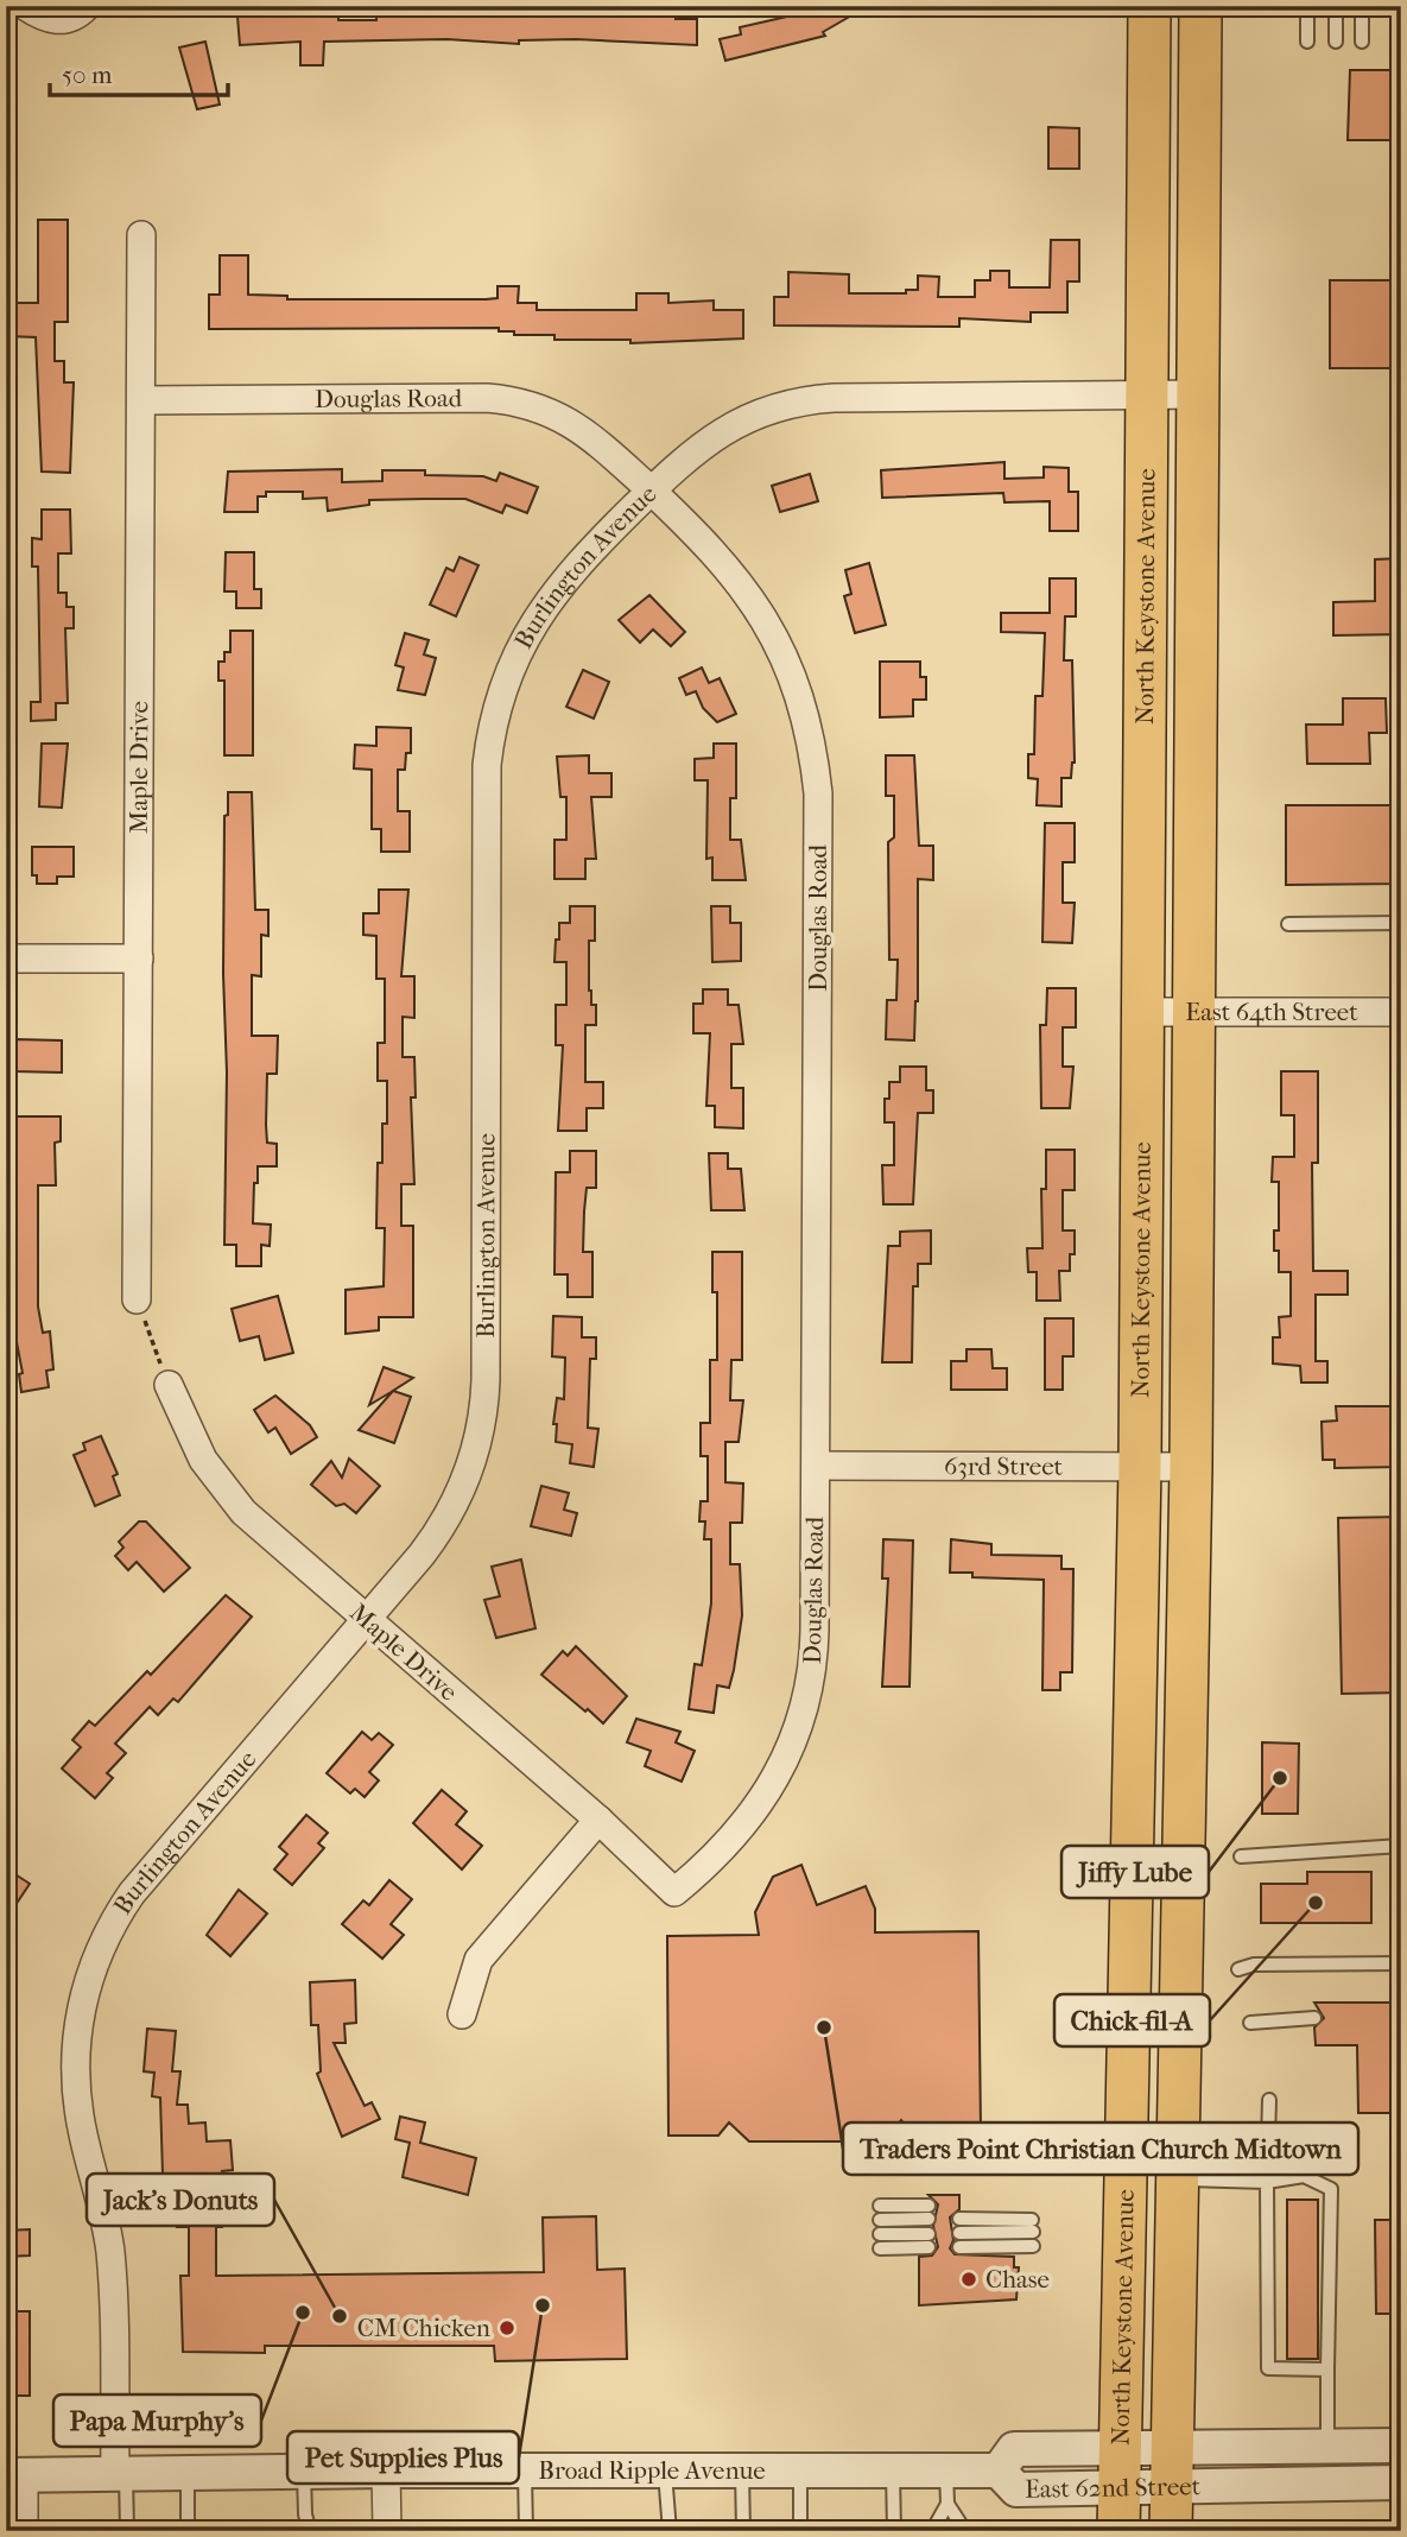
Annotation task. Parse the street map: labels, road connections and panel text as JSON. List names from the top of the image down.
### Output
{
  "streets": {
    "main road": ["North Keystone Avenue"],
    "street": [
      "Douglas Road",
      "Burlington Avenue",
      "Maple Drive",
      "East 64th Street",
      "63rd Street",
      "Broad Ripple Avenue",
      "East 62nd Street"
    ]
  },
  "crossings": [
    ["Douglas Road", "Burlington Avenue"],
    ["Douglas Road", "Maple Drive"],
    ["Douglas Road", "63rd Street"],
    ["Burlington Avenue", "North Keystone Avenue"],
    ["Burlington Avenue", "Maple Drive"],
    ["Burlington Avenue", "Broad Ripple Avenue"],
    ["North Keystone Avenue", "East 64th Street"],
    ["North Keystone Avenue", "63rd Street"],
    ["North Keystone Avenue", "East 62nd Street"],
    ["Broad Ripple Avenue", "East 62nd Street"]
  ],
  "places": [
    "Jiffy Lube",
    "Chick-fil-A",
    "Traders Point Christian Church Midtown",
    "Chase",
    "Pet Supplies Plus",
    "Papa Murphy's",
    "Jack's Donuts",
    "CM Chicken"
  ],
  "scale_bar": "50 m"
}
